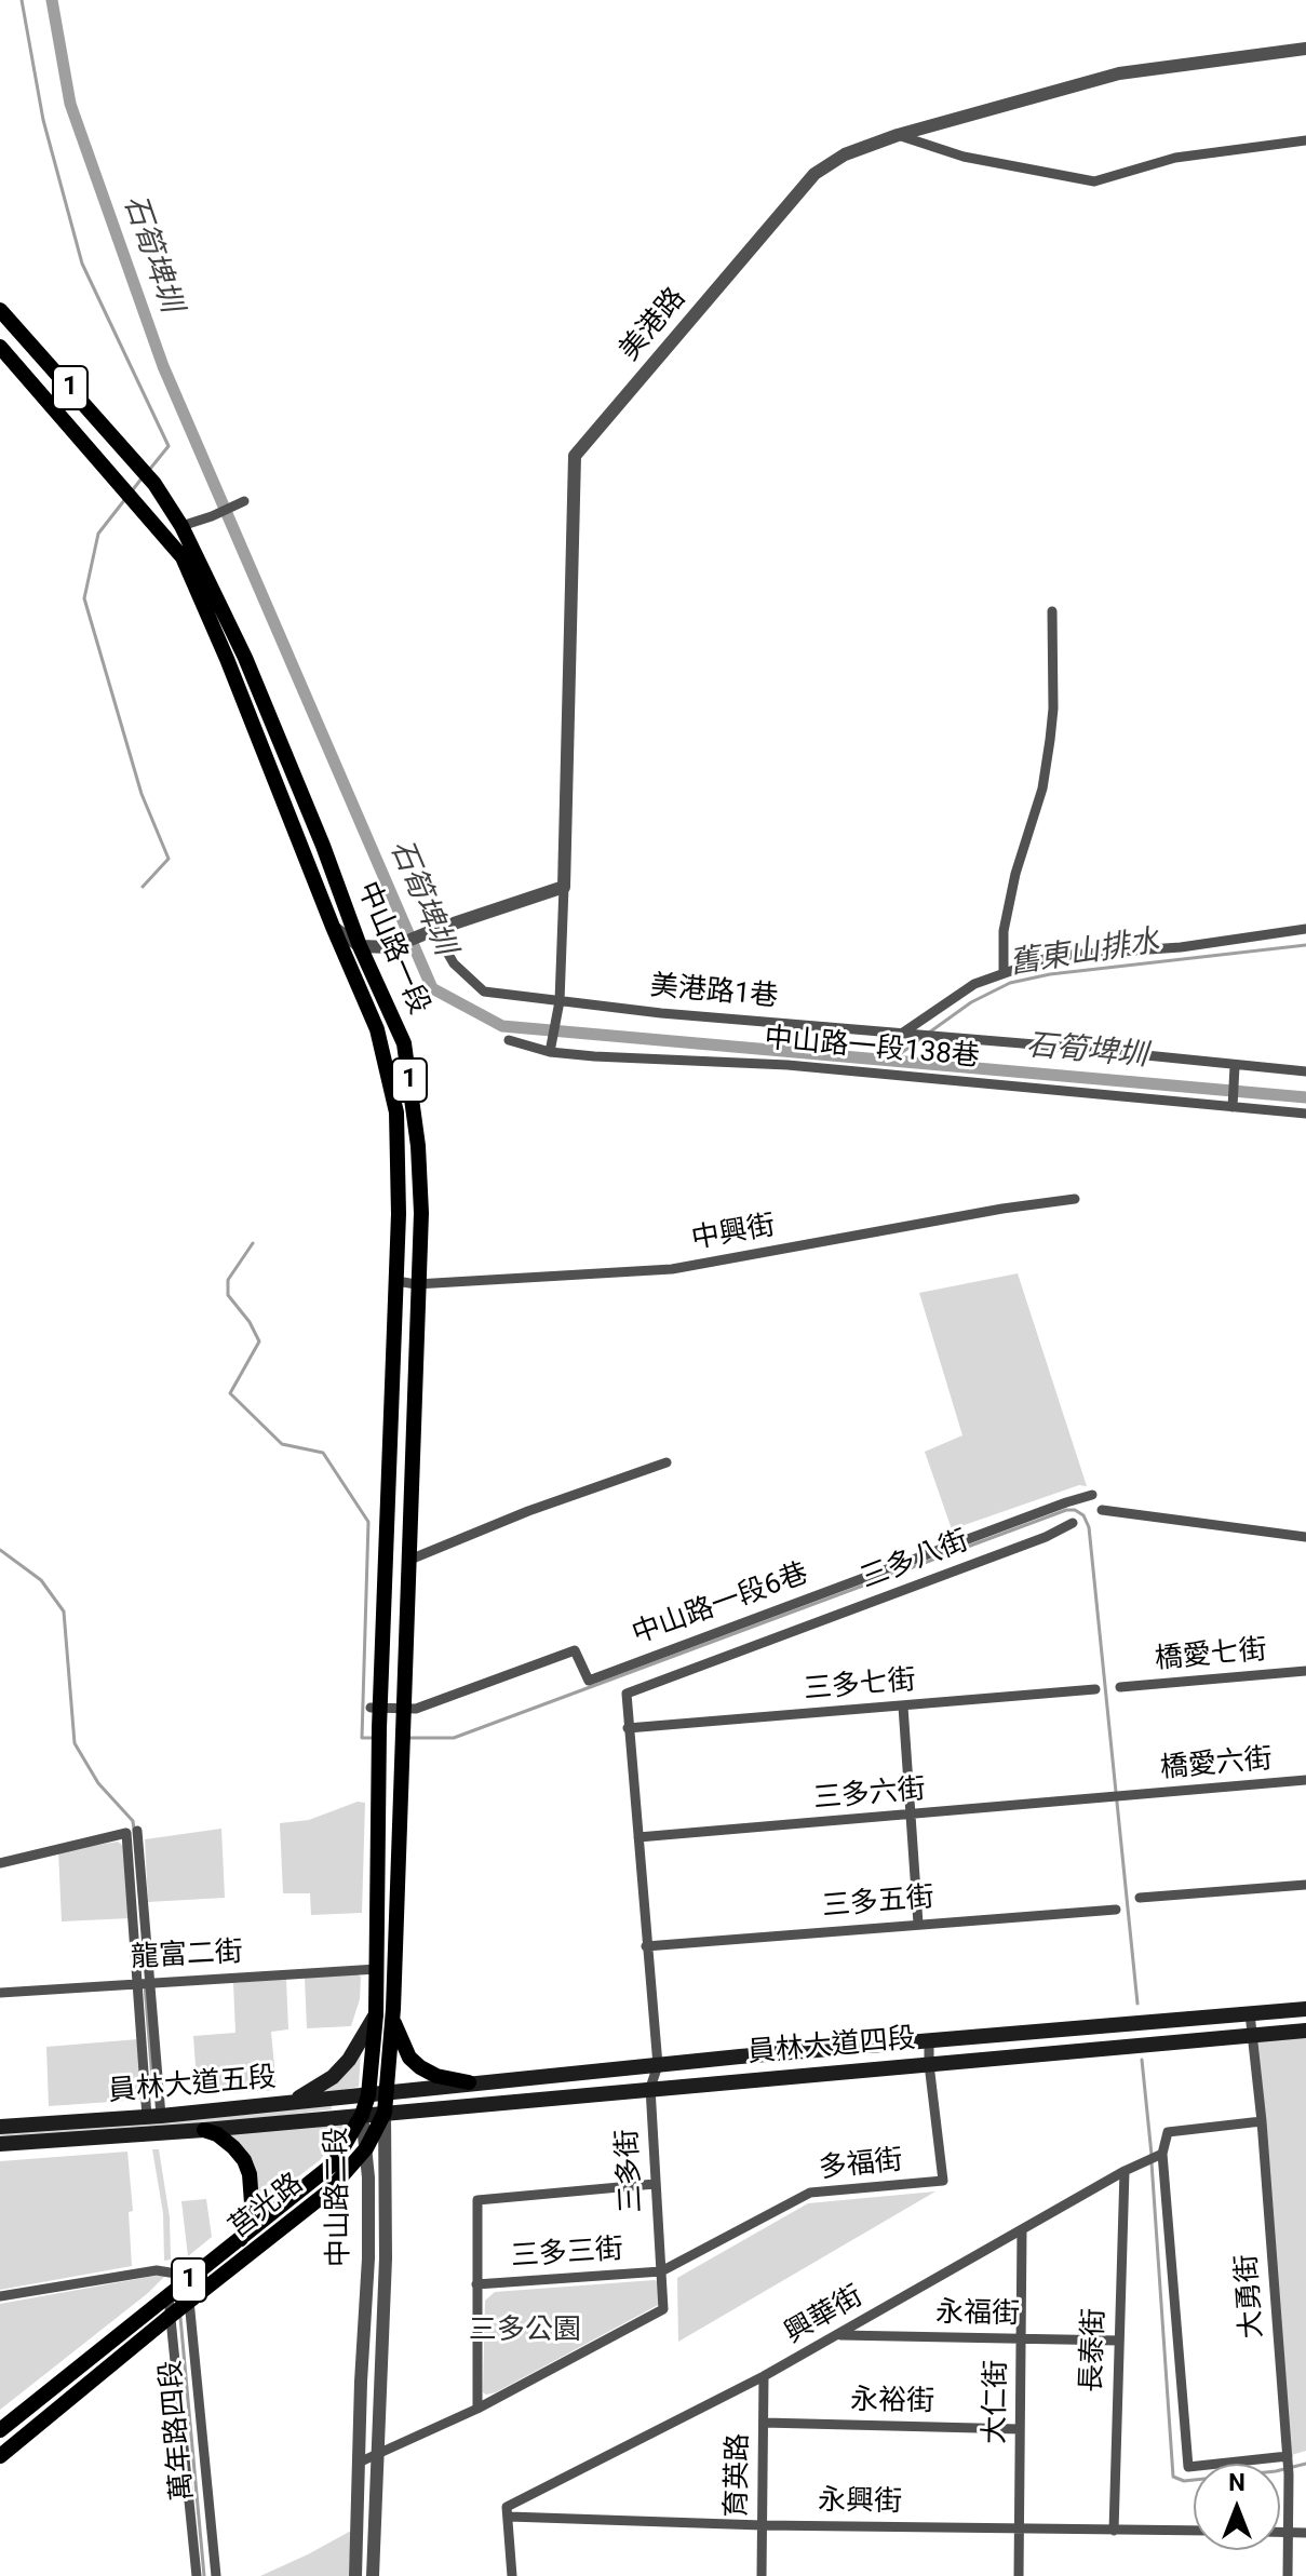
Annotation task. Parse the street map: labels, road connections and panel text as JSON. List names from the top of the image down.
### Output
{
  "streets": {
    "main road": [
      "1",
      "中山路一段",
      "員林大道四段",
      "員林大道五段",
      "中山路二段",
      "莒光路"
    ],
    "street": [
      "美港路",
      "美港路1巷",
      "中山路一段138巷",
      "中興街",
      "三多八街",
      "中山路一段6巷",
      "橋愛七街",
      "三多七街",
      "橋愛六街",
      "三多六街",
      "三多五街",
      "龍富二街",
      "多福街",
      "三多街",
      "三多三街",
      "大勇街",
      "永福街",
      "興華街",
      "長泰街",
      "永裕街",
      "大仁街",
      "萬年路四段",
      "育英路",
      "永興街"
    ]
  },
  "crossings": [
    ["中山路一段", "中興街"],
    ["中山路一段", "中山路一段6巷"],
    ["中山路一段", "中山路二段"],
    ["三多八街", "三多街"],
    ["三多七街", "三多街"],
    ["橋愛六街", "三多六街"],
    ["三多六街", "三多街"],
    ["三多五街", "三多街"],
    ["龍富二街", "中山路二段"],
    ["員林大道四段", "員林大道五段"],
    ["員林大道四段", "多福街"],
    ["員林大道四段", "三多街"],
    ["員林大道四段", "中山路二段"],
    ["員林大道四段", "莒光路"],
    ["員林大道四段", "大勇街"],
    ["員林大道五段", "中山路二段"],
    ["員林大道五段", "莒光路"],
    ["多福街", "三多街"],
    ["多福街", "三多三街"],
    ["三多街", "中山路二段"],
    ["三多街", "三多三街"],
    ["中山路二段", "莒光路"],
    ["莒光路", "萬年路四段"],
    ["大勇街", "興華街"],
    ["永福街", "興華街"],
    ["永福街", "長泰街"],
    ["永福街", "大仁街"],
    ["興華街", "長泰街"],
    ["興華街", "大仁街"],
    ["興華街", "育英路"],
    ["興華街", "永興街"],
    ["長泰街", "永興街"],
    ["永裕街", "大仁街"],
    ["永裕街", "育英路"],
    ["大仁街", "永興街"],
    ["育英路", "永興街"]
  ],
  "water": ["石筍埤圳", "舊東山排水"],
  "parks": ["三多公園"],
  "north": "top"
}
